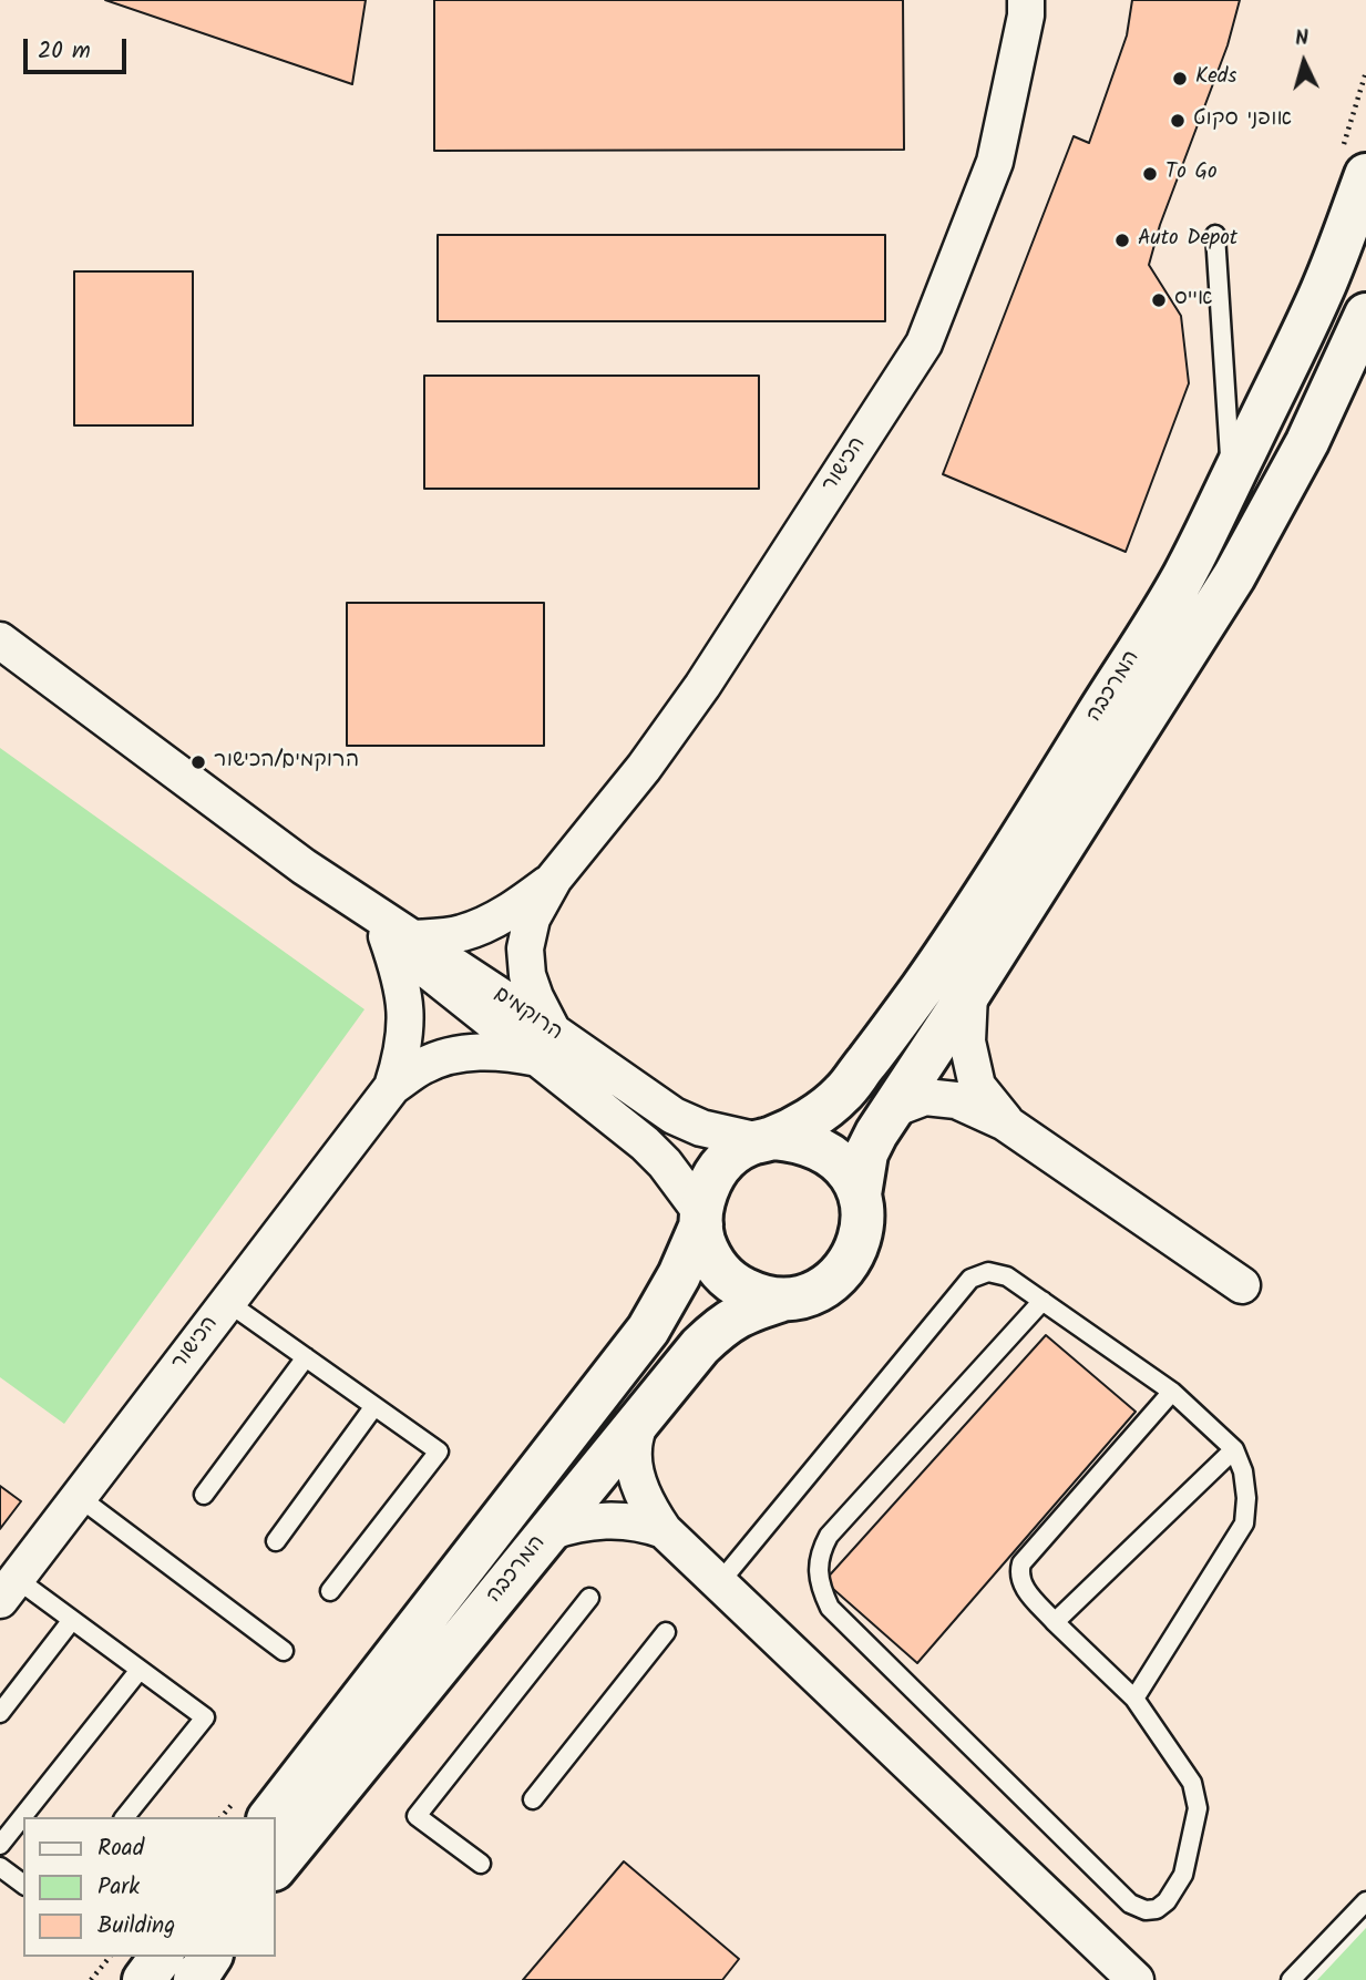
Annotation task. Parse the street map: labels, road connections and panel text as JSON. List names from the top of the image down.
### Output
{
  "streets": {
    "street": ["הכישור", "המרכבה", "הרוקמים"]
  },
  "crossings": [
    ["הכישור", "הרוקמים"],
    ["המרכבה", "הרוקמים"]
  ],
  "places": [
    "Keds",
    "אופני סקוט",
    "To Go",
    "Auto Depot",
    "אייס",
    "הרוקמים/הכישור"
  ],
  "legend": ["Road", "Park", "Building"],
  "scale_bar": "20 m",
  "north": "top"
}
